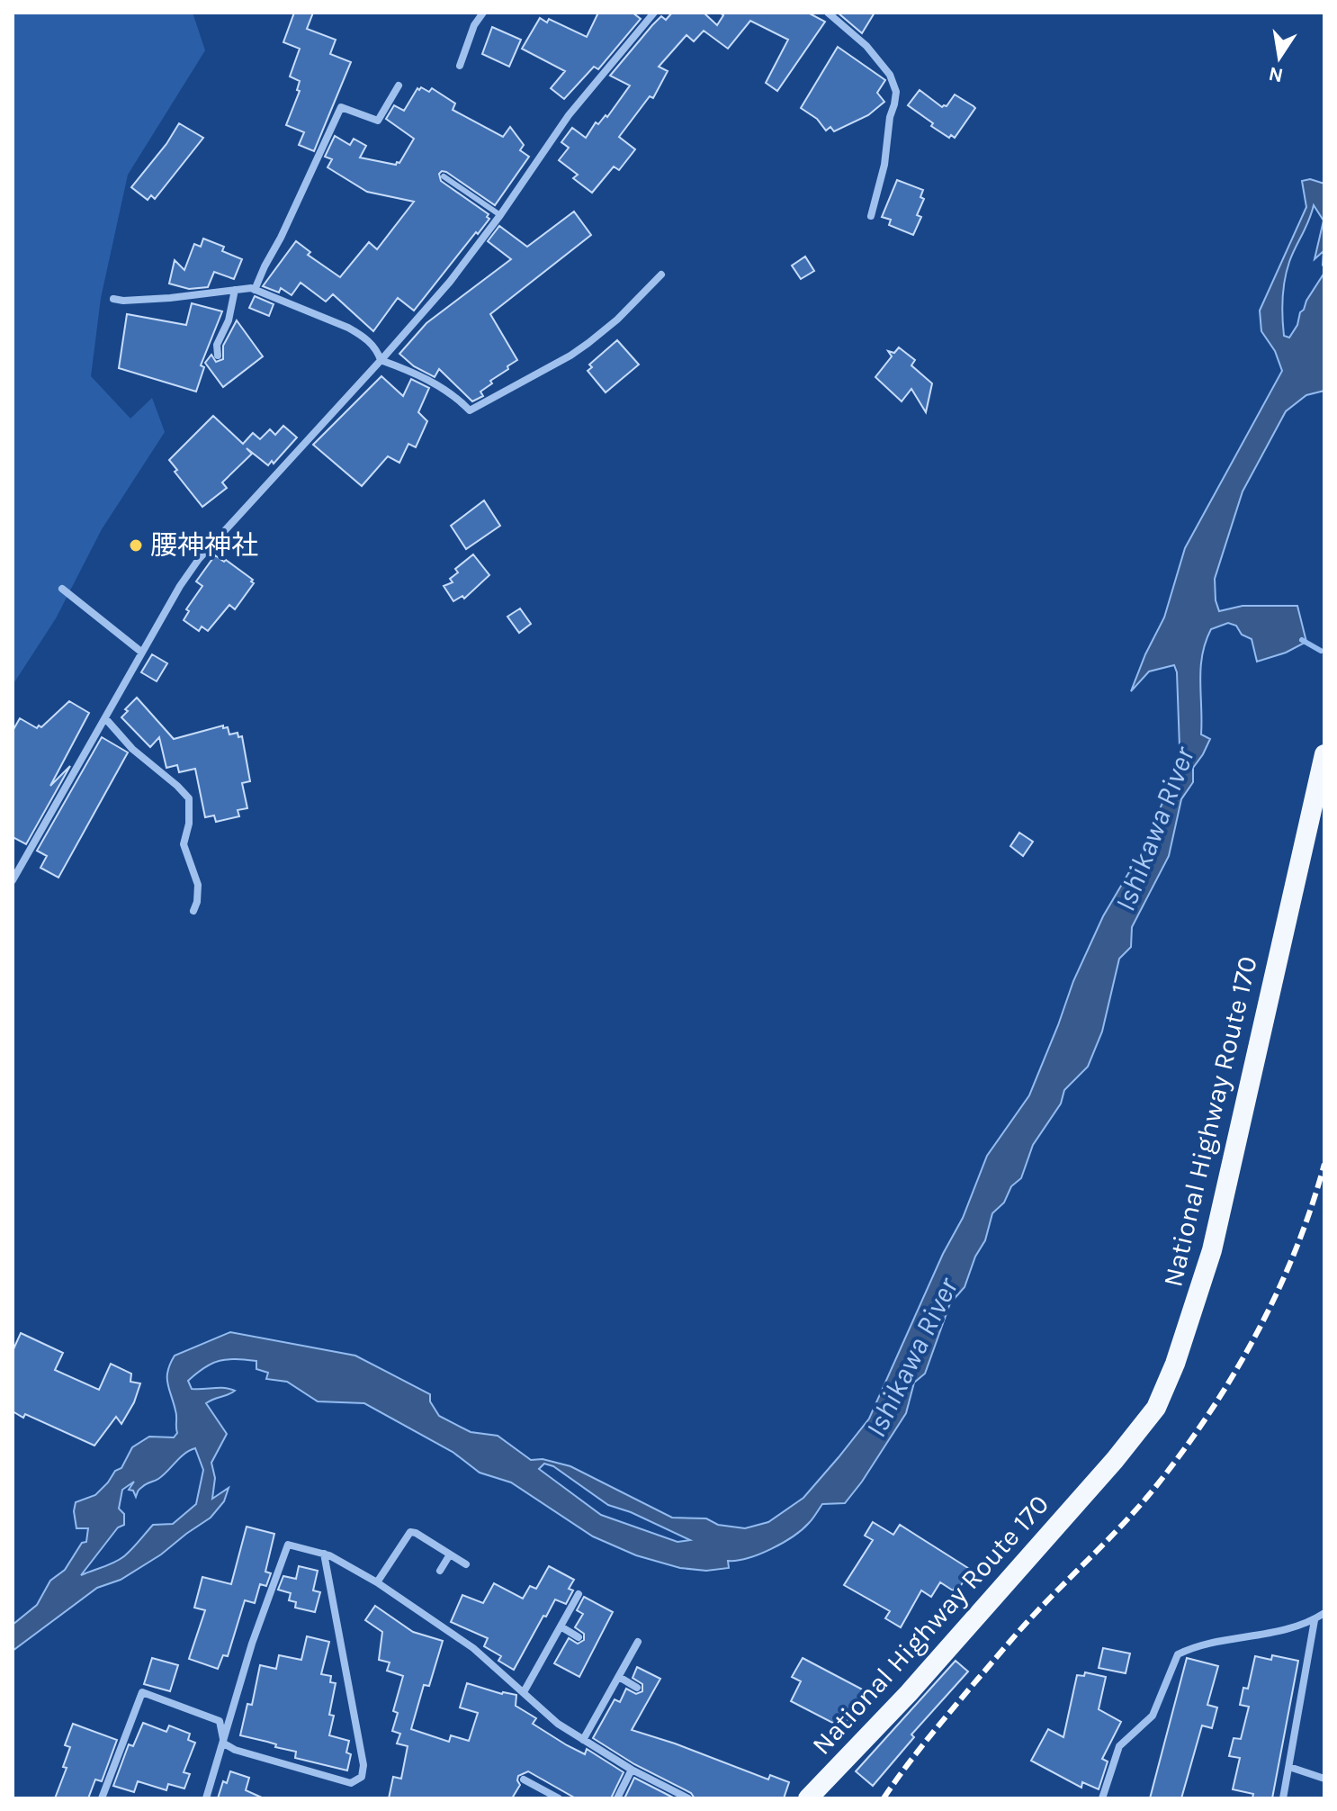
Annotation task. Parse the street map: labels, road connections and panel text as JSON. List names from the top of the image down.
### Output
{
  "streets": {
    "highway": ["National Highway Route 170"]
  },
  "water": ["Ishikawa River"],
  "places": ["腰神神社"],
  "north": "bottom"
}
